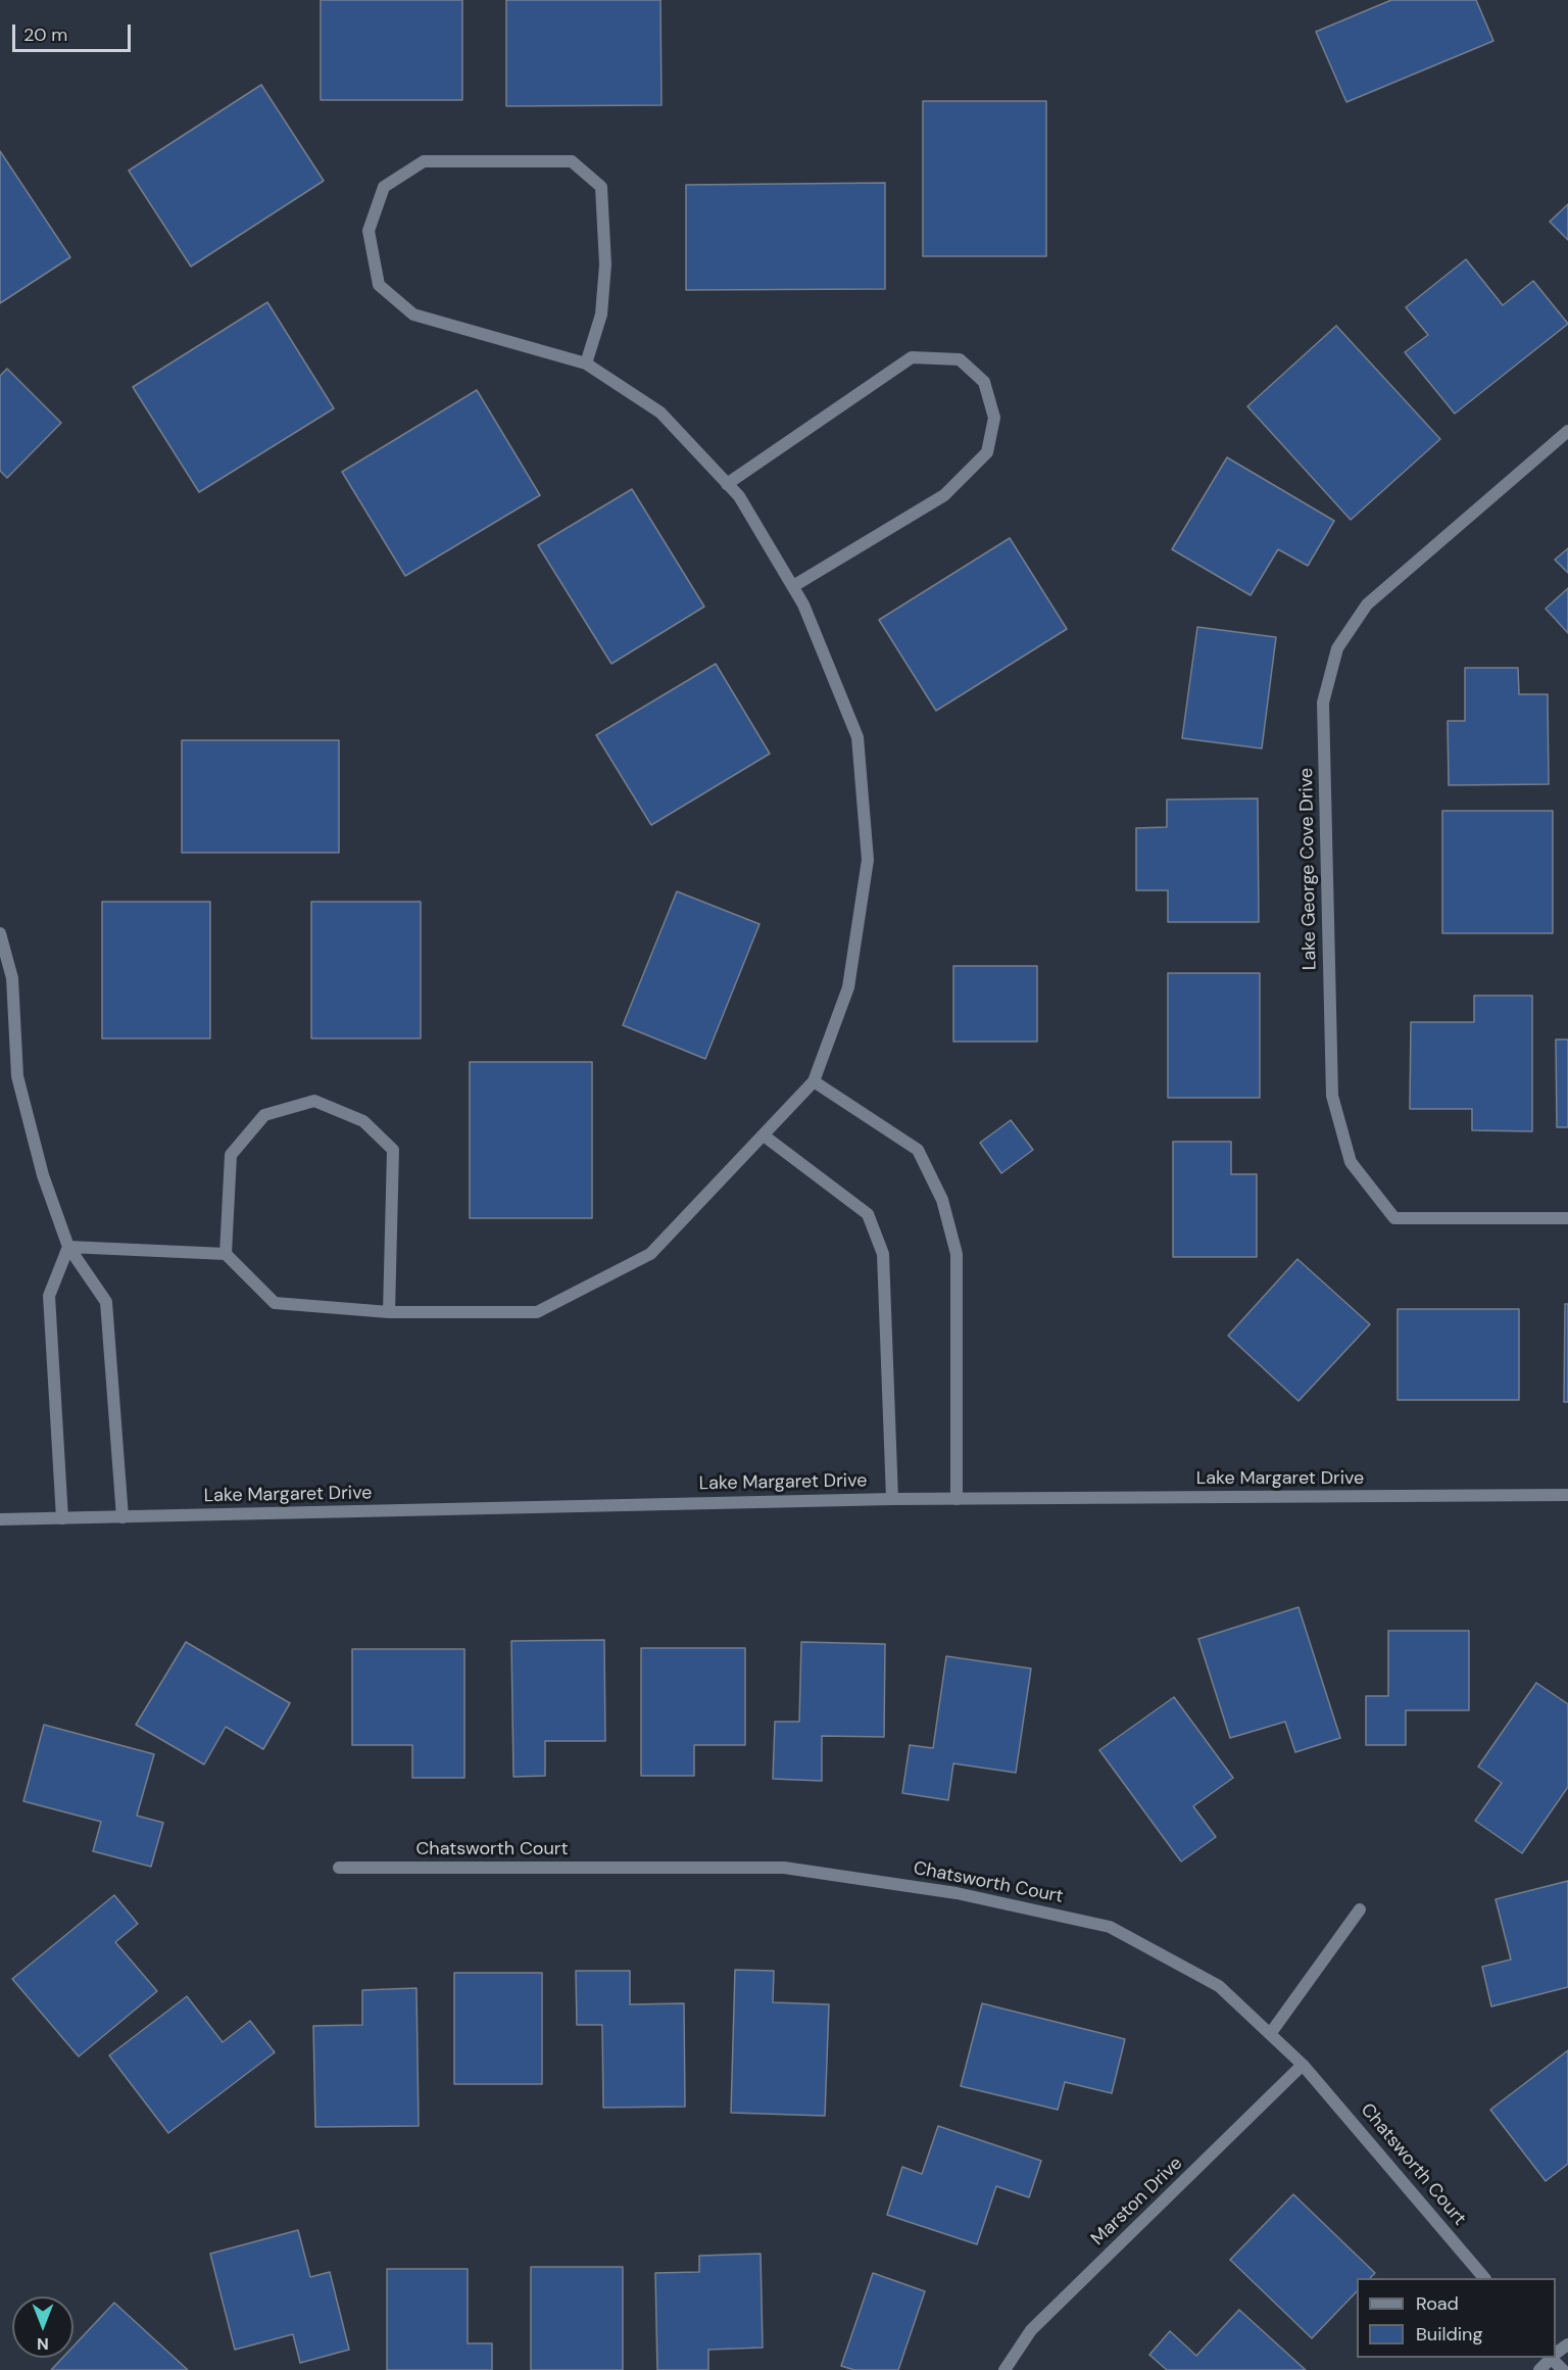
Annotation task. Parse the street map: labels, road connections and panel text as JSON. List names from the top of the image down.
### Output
{
  "streets": {
    "street": [
      "Lake George Cove Drive",
      "Lake Margaret Drive",
      "Chatsworth Court",
      "Marston Drive"
    ]
  },
  "crossings": [
    ["Chatsworth Court", "Marston Drive"]
  ],
  "legend": ["Road", "Building"],
  "scale_bar": "20 m",
  "north": "bottom"
}
